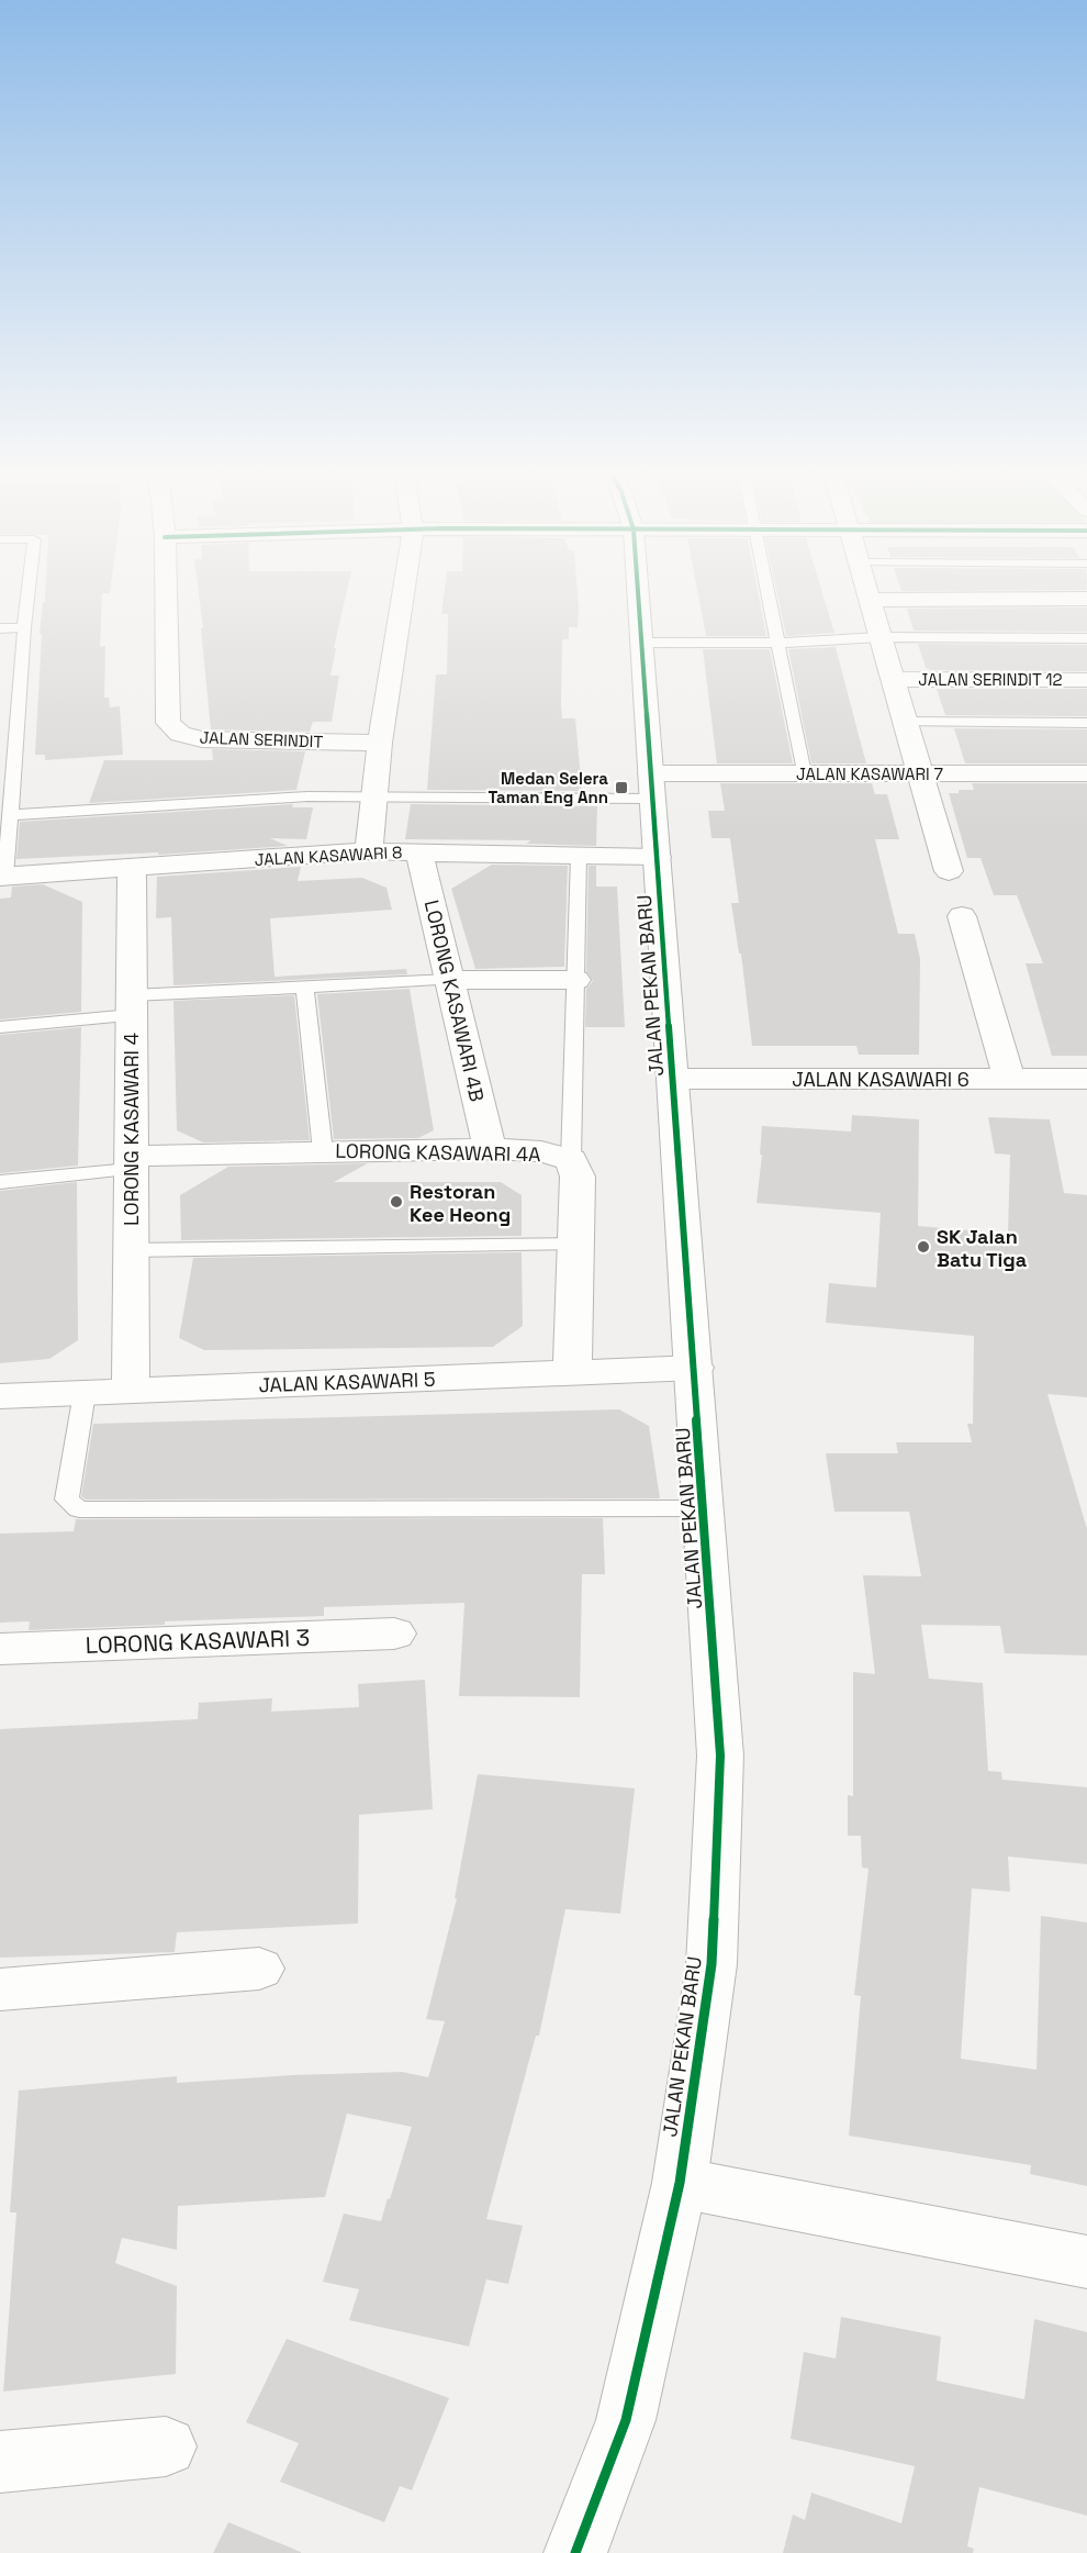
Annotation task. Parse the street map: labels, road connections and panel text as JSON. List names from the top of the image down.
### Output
{
  "streets": {
    "street": [
      "JALAN SERINDIT 12",
      "JALAN SERINDIT",
      "JALAN KASAWARI 7",
      "JALAN KASAWARI 8",
      "JALAN PEKAN BARU",
      "LORONG KASAWARI 4B",
      "JALAN KASAWARI 6",
      "LORONG KASAWARI 4",
      "LORONG KASAWARI 4A",
      "JALAN KASAWARI 5",
      "LORONG KASAWARI 3"
    ]
  },
  "crossings": [
    ["JALAN KASAWARI 7", "JALAN PEKAN BARU"],
    ["JALAN KASAWARI 8", "JALAN PEKAN BARU"],
    ["JALAN KASAWARI 8", "LORONG KASAWARI 4B"],
    ["JALAN KASAWARI 8", "LORONG KASAWARI 4"],
    ["JALAN PEKAN BARU", "JALAN KASAWARI 6"],
    ["JALAN PEKAN BARU", "JALAN KASAWARI 5"],
    ["LORONG KASAWARI 4B", "LORONG KASAWARI 4A"],
    ["LORONG KASAWARI 4", "LORONG KASAWARI 4A"],
    ["LORONG KASAWARI 4", "JALAN KASAWARI 5"]
  ],
  "places": {
    "transit": ["Medan Selera Taman Eng Ann"],
    "other": ["Restoran Kee Heong", "SK Jalan Batu Tiga"]
  }
}
